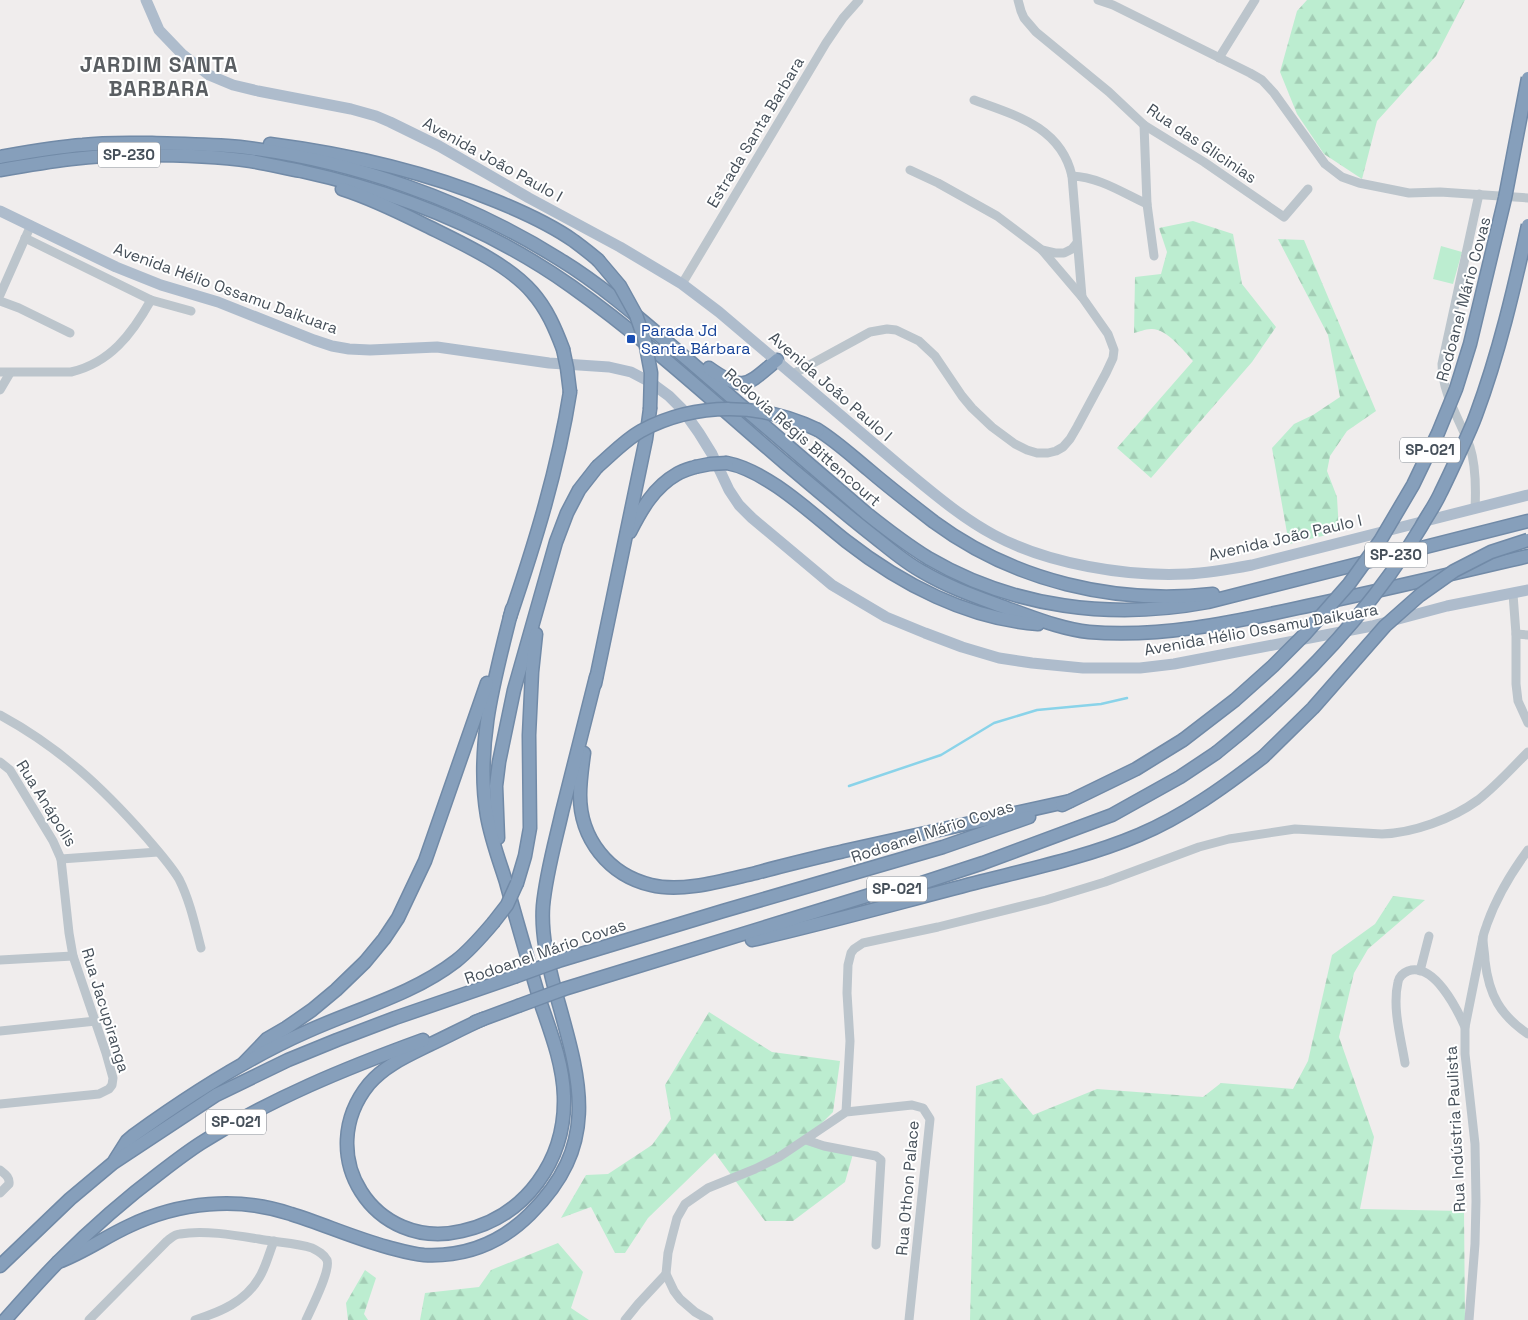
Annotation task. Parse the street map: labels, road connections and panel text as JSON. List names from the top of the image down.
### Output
{
  "streets": {
    "highway": [
      "SP-230",
      "Rodoanel Mário Covas",
      "Rodovia Régis Bittencourt",
      "SP-021"
    ],
    "main road": ["Avenida João Paulo I", "Avenida Hélio Ossamu Daikuara"],
    "street": [
      "Estrada Santa Barbara",
      "Rua das Glicinias",
      "Rua Anápolis",
      "Rua Jacupiranga",
      "Rua Indústria Paulista",
      "Rua Othon Palace"
    ]
  },
  "crossings": [
    ["Estrada Santa Barbara", "Avenida João Paulo I"],
    ["Rua Anápolis", "Rua Jacupiranga"]
  ],
  "districts": ["JARDIM SANTA BARBARA"],
  "places": {
    "transit": ["Parada Jd Santa Bárbara"]
  }
}
